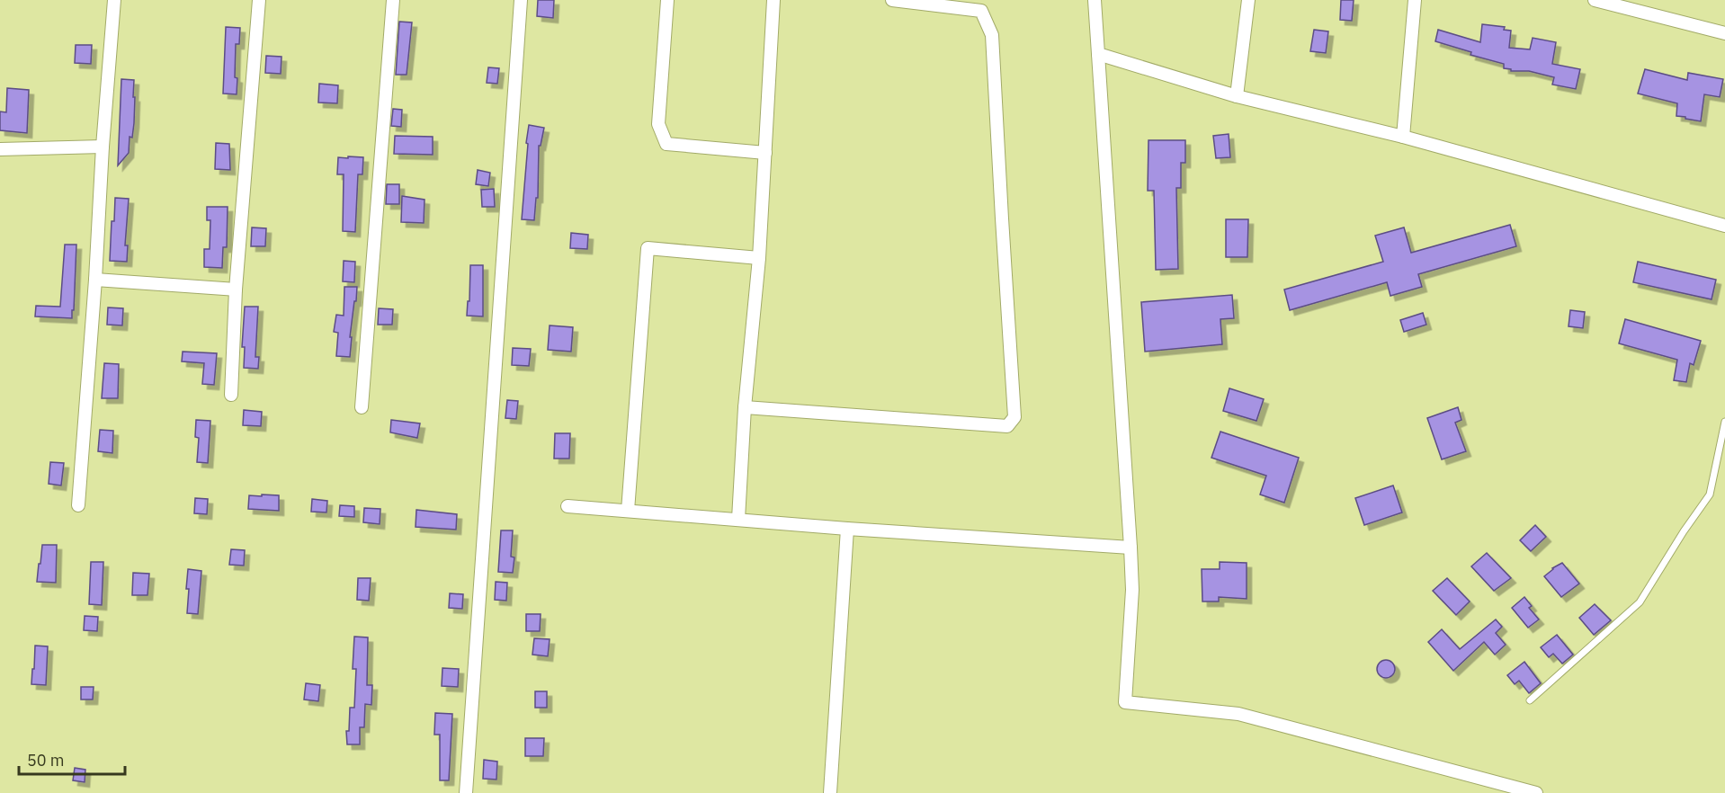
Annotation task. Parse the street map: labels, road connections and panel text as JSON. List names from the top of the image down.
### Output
{
  "scale_bar": "50 m"
}
